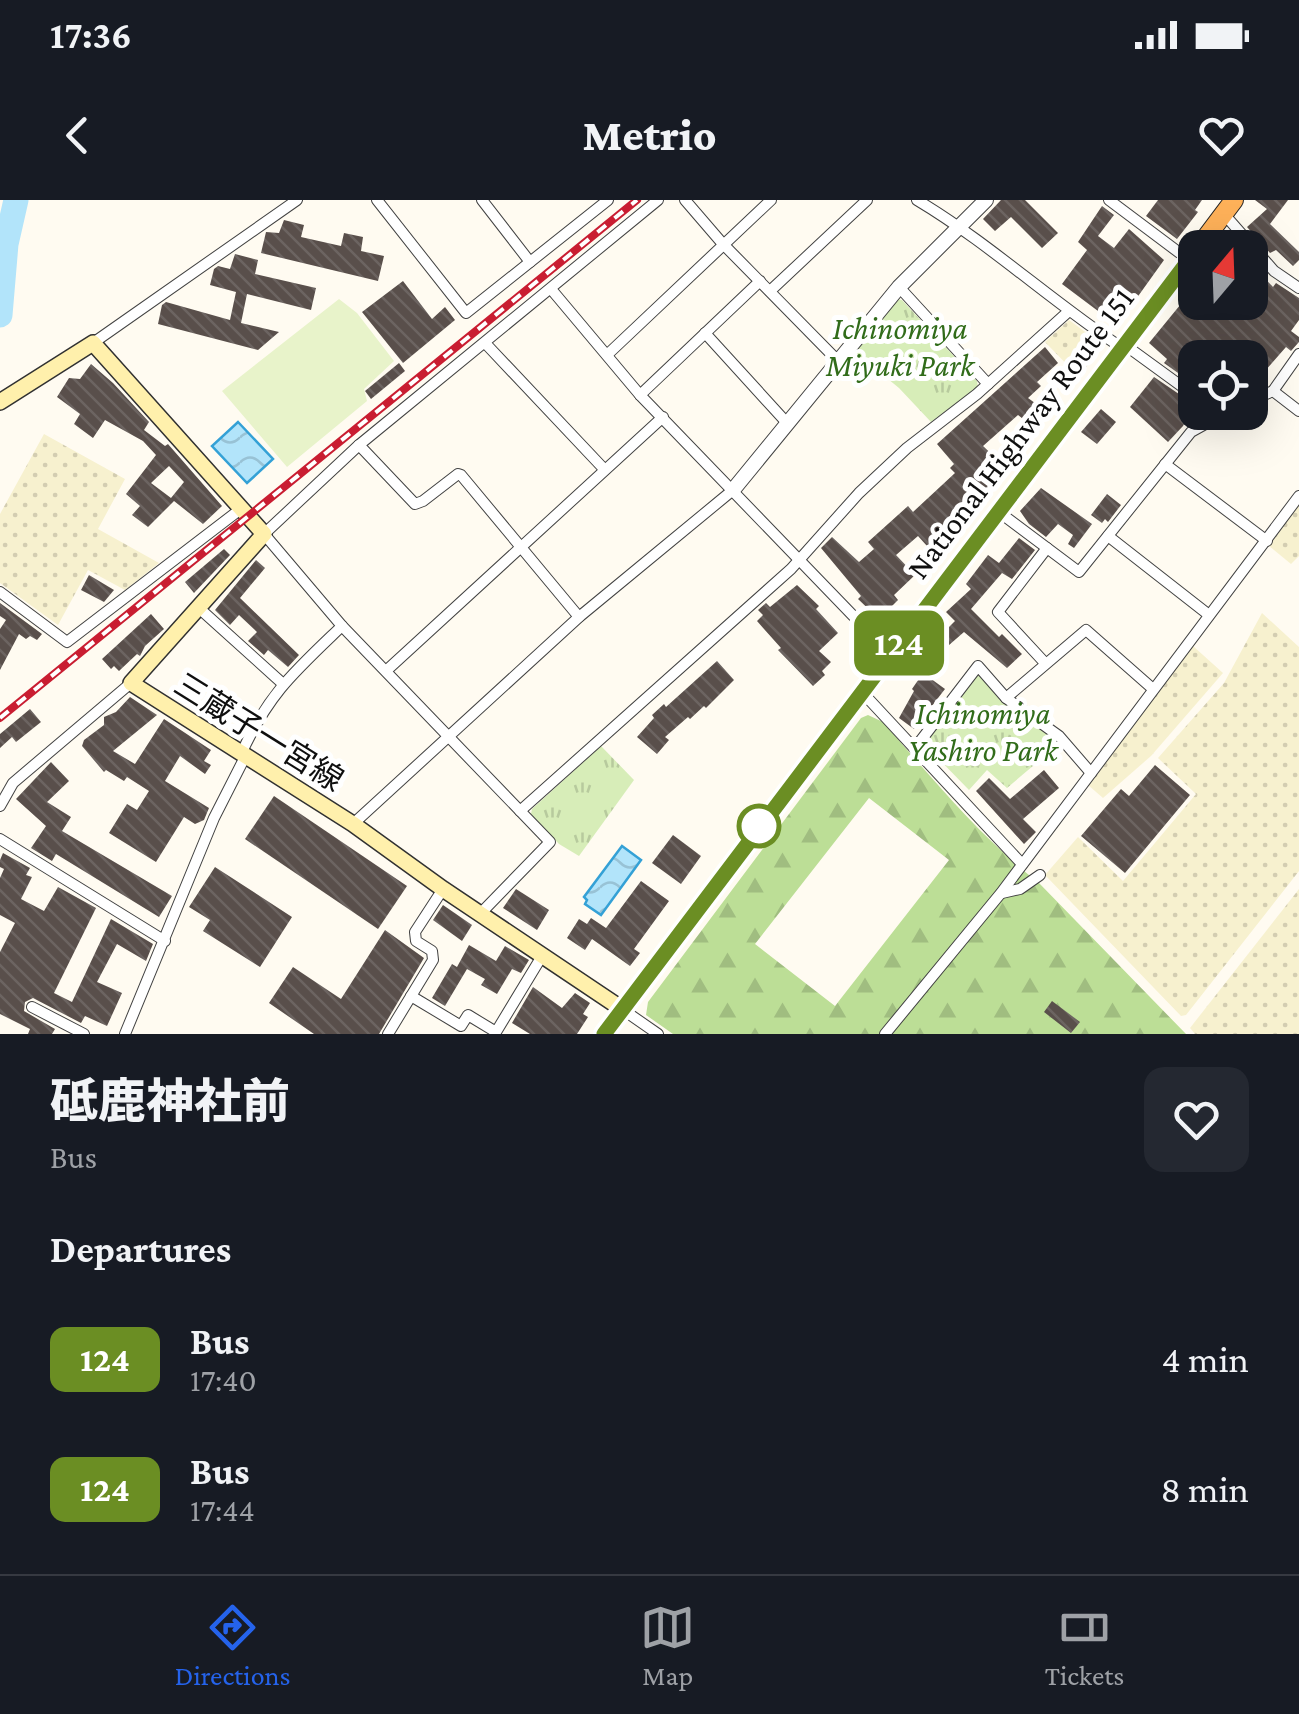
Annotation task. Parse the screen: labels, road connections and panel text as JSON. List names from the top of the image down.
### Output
{
  "streets": {
    "highway": ["National Highway Route 151"],
    "main road": ["三蔵子一宮線"]
  },
  "crossings": [
    ["National Highway Route 151", "三蔵子一宮線"]
  ],
  "parks": ["Ichinomiya Miyuki Park", "Ichinomiya Yashiro Park"],
  "lines": ["bus line 124"],
  "north": "top",
  "page": {
    "status": "17:36",
    "header": "Metrio",
    "on_map": "124",
    "heading": [
      ["砥鹿神社前", "Bus"],
      "Departures"
    ],
    "list": [
      {
        "mark": "124",
        "name": "Bus",
        "note": "17:40",
        "value": "4 min"
      },
      {
        "mark": "124",
        "name": "Bus",
        "note": "17:44",
        "value": "8 min"
      }
    ],
    "tabs": ["Directions", "Map", "Tickets"]
  }
}
